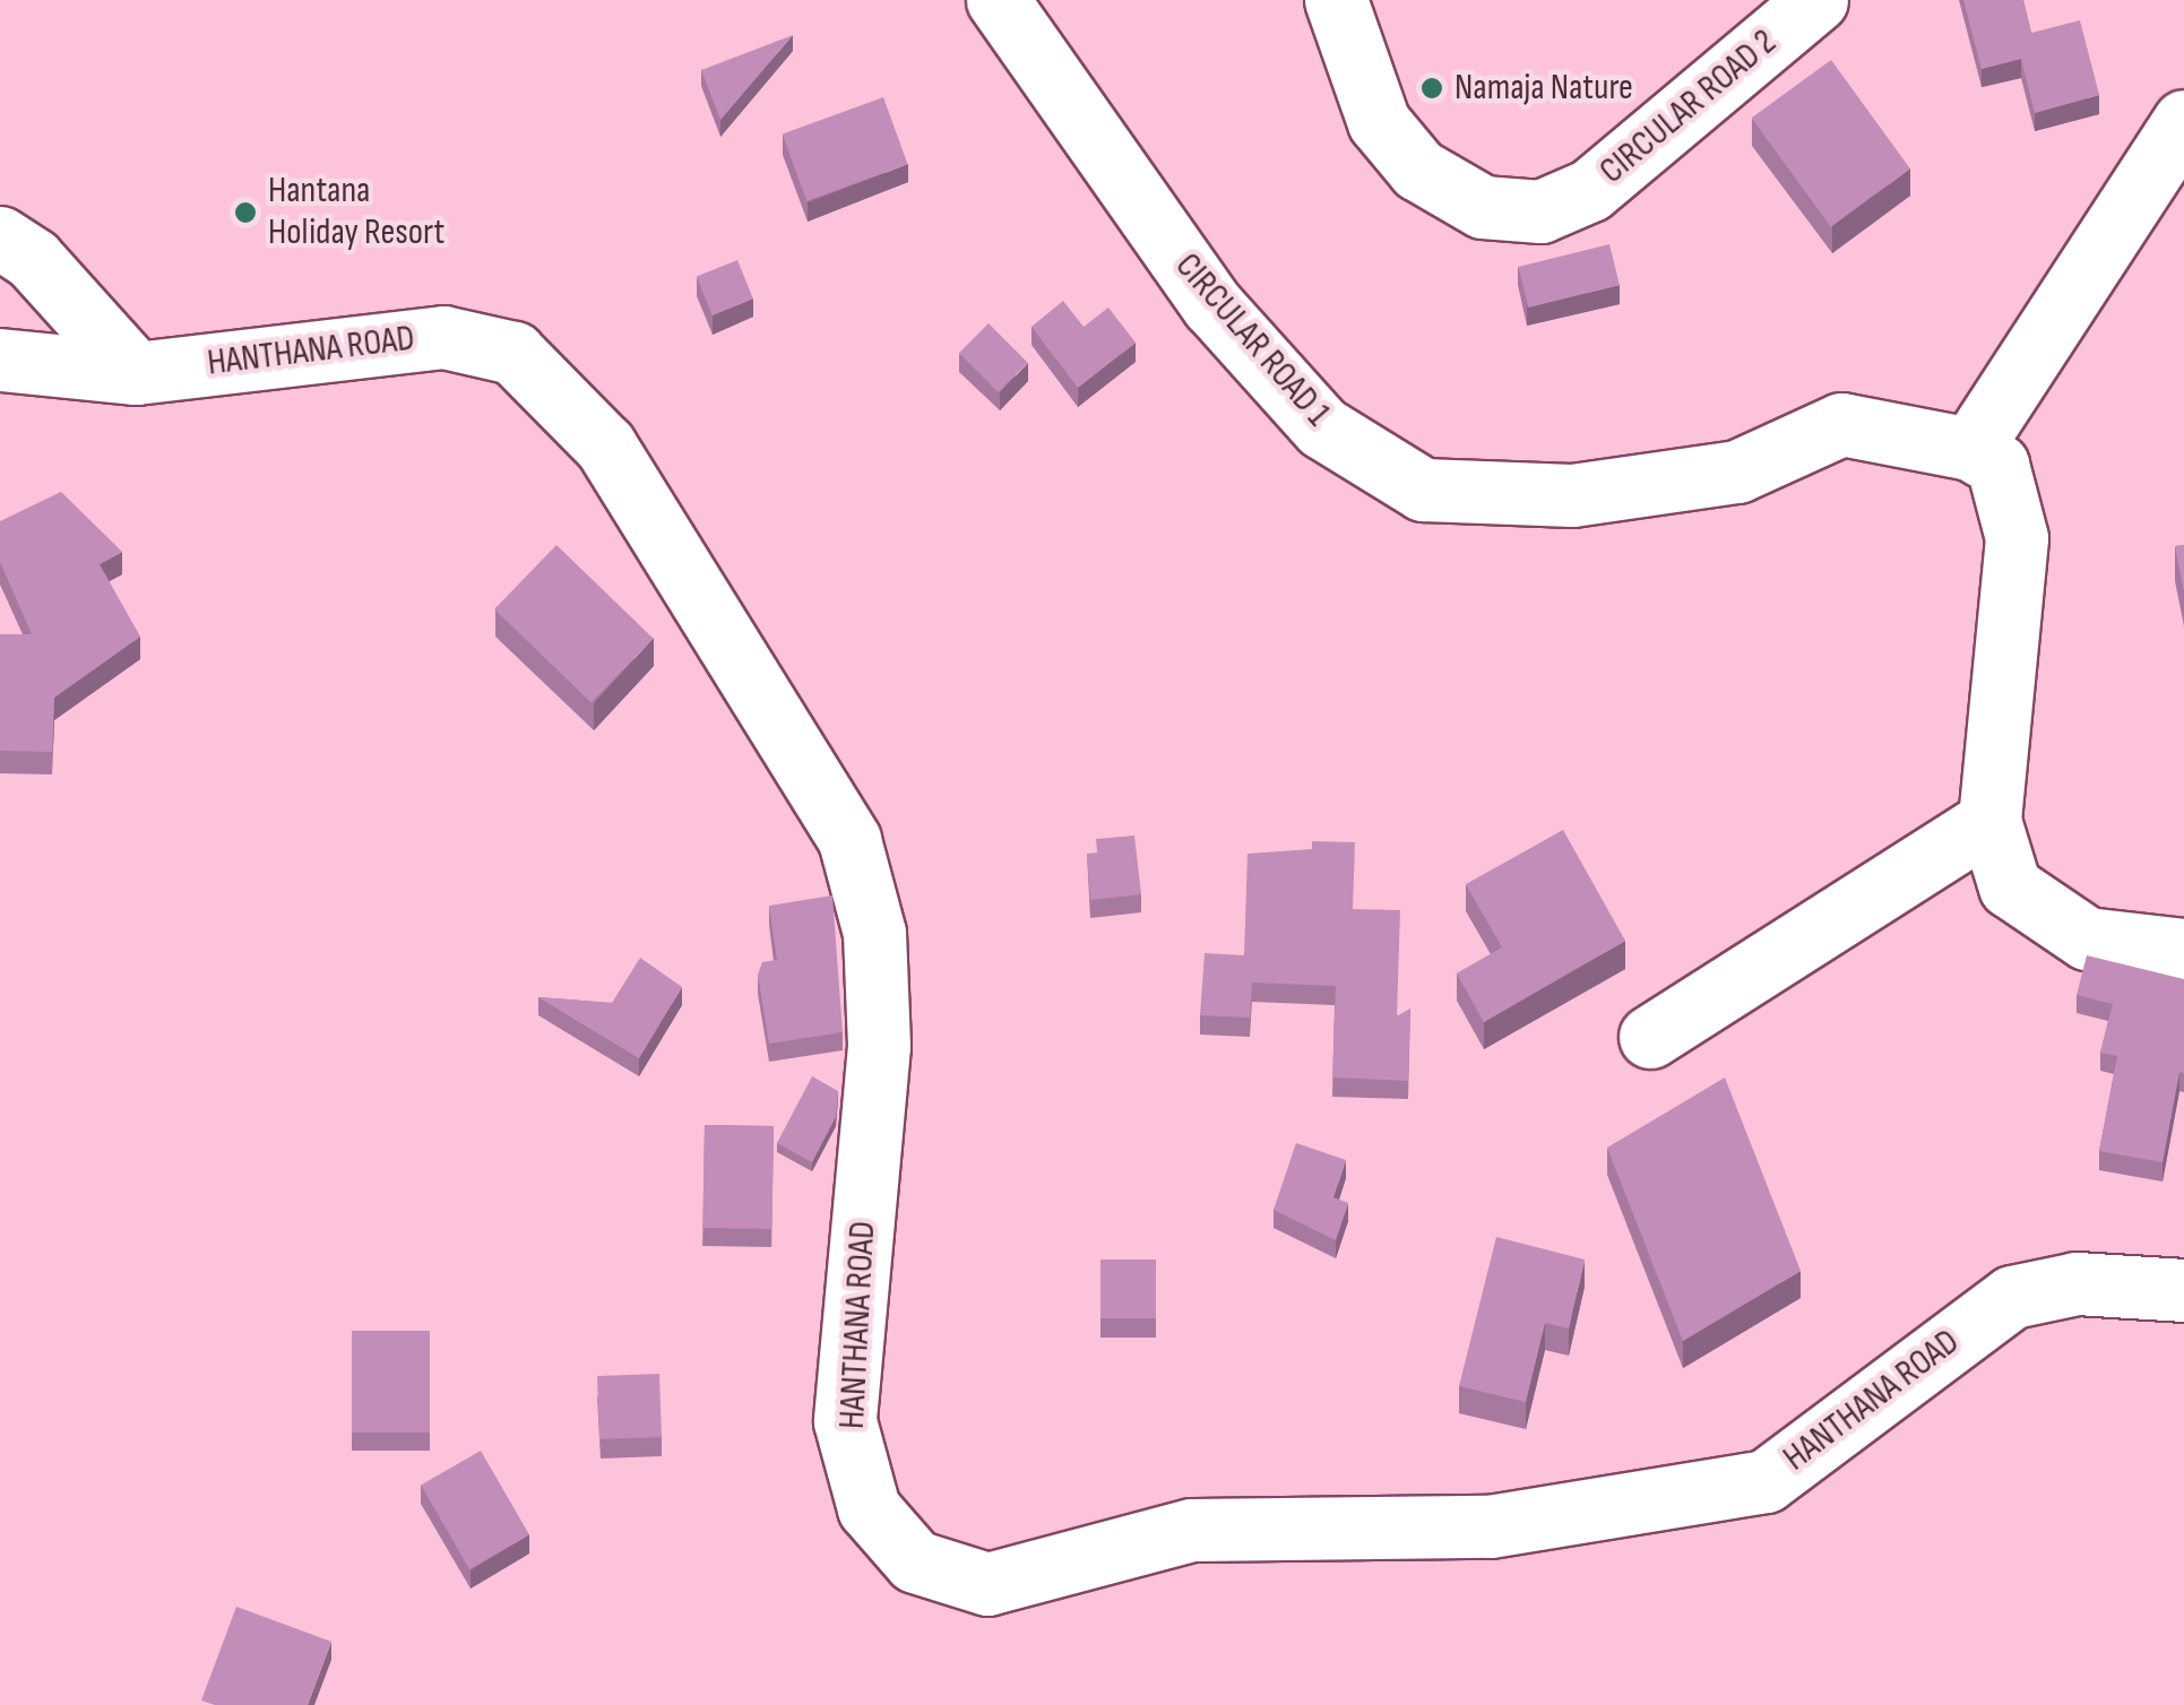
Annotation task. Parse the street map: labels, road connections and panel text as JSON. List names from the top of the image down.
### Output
{
  "streets": {
    "street": ["CIRCULAR ROAD 2", "CIRCULAR ROAD 1", "HANTHANA ROAD"]
  },
  "places": ["Namaja Nature", "Hantana Holiday Resort"]
}
